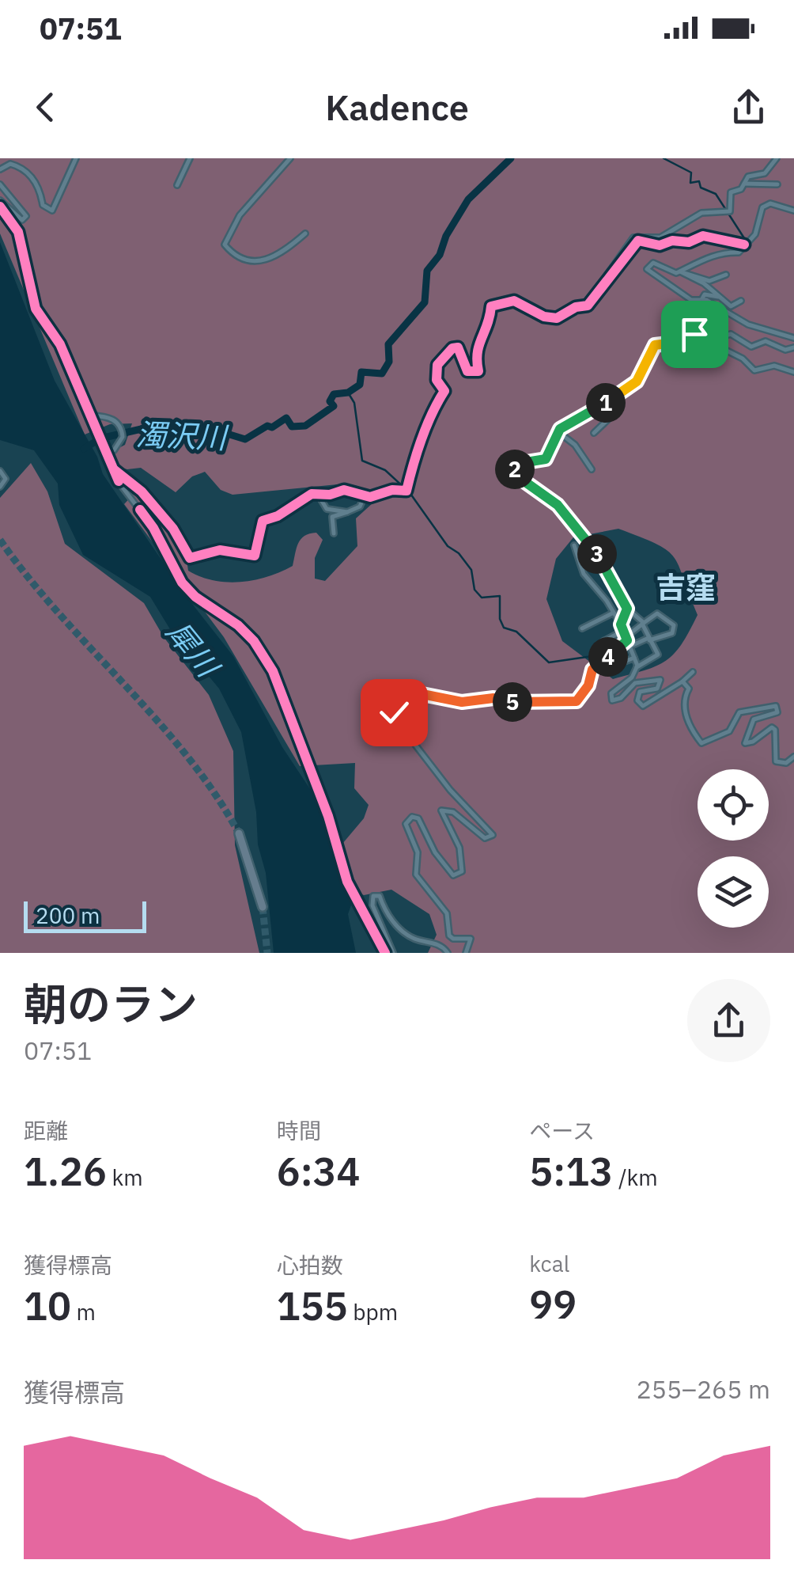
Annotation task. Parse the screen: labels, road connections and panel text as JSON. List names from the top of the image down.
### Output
{
  "districts": ["吉窪"],
  "water": ["濁沢川", "犀川"],
  "scale_bar": "200 m",
  "page": {
    "status": "07:51",
    "header": "Kadence",
    "pins": [
      "1",
      "2",
      "3",
      "4",
      "5"
    ],
    "scale": "200 m",
    "heading": ["朝のラン", "07:51"],
    "stats": [
      ["距離", "1.26 km"],
      ["時間", "6:34"],
      ["ペース", "5:13 /km"],
      ["獲得標高", "10 m"],
      ["心拍数", "155 bpm"],
      ["kcal", "99"]
    ],
    "chart": ["獲得標高", "255–265 m"]
  }
}
